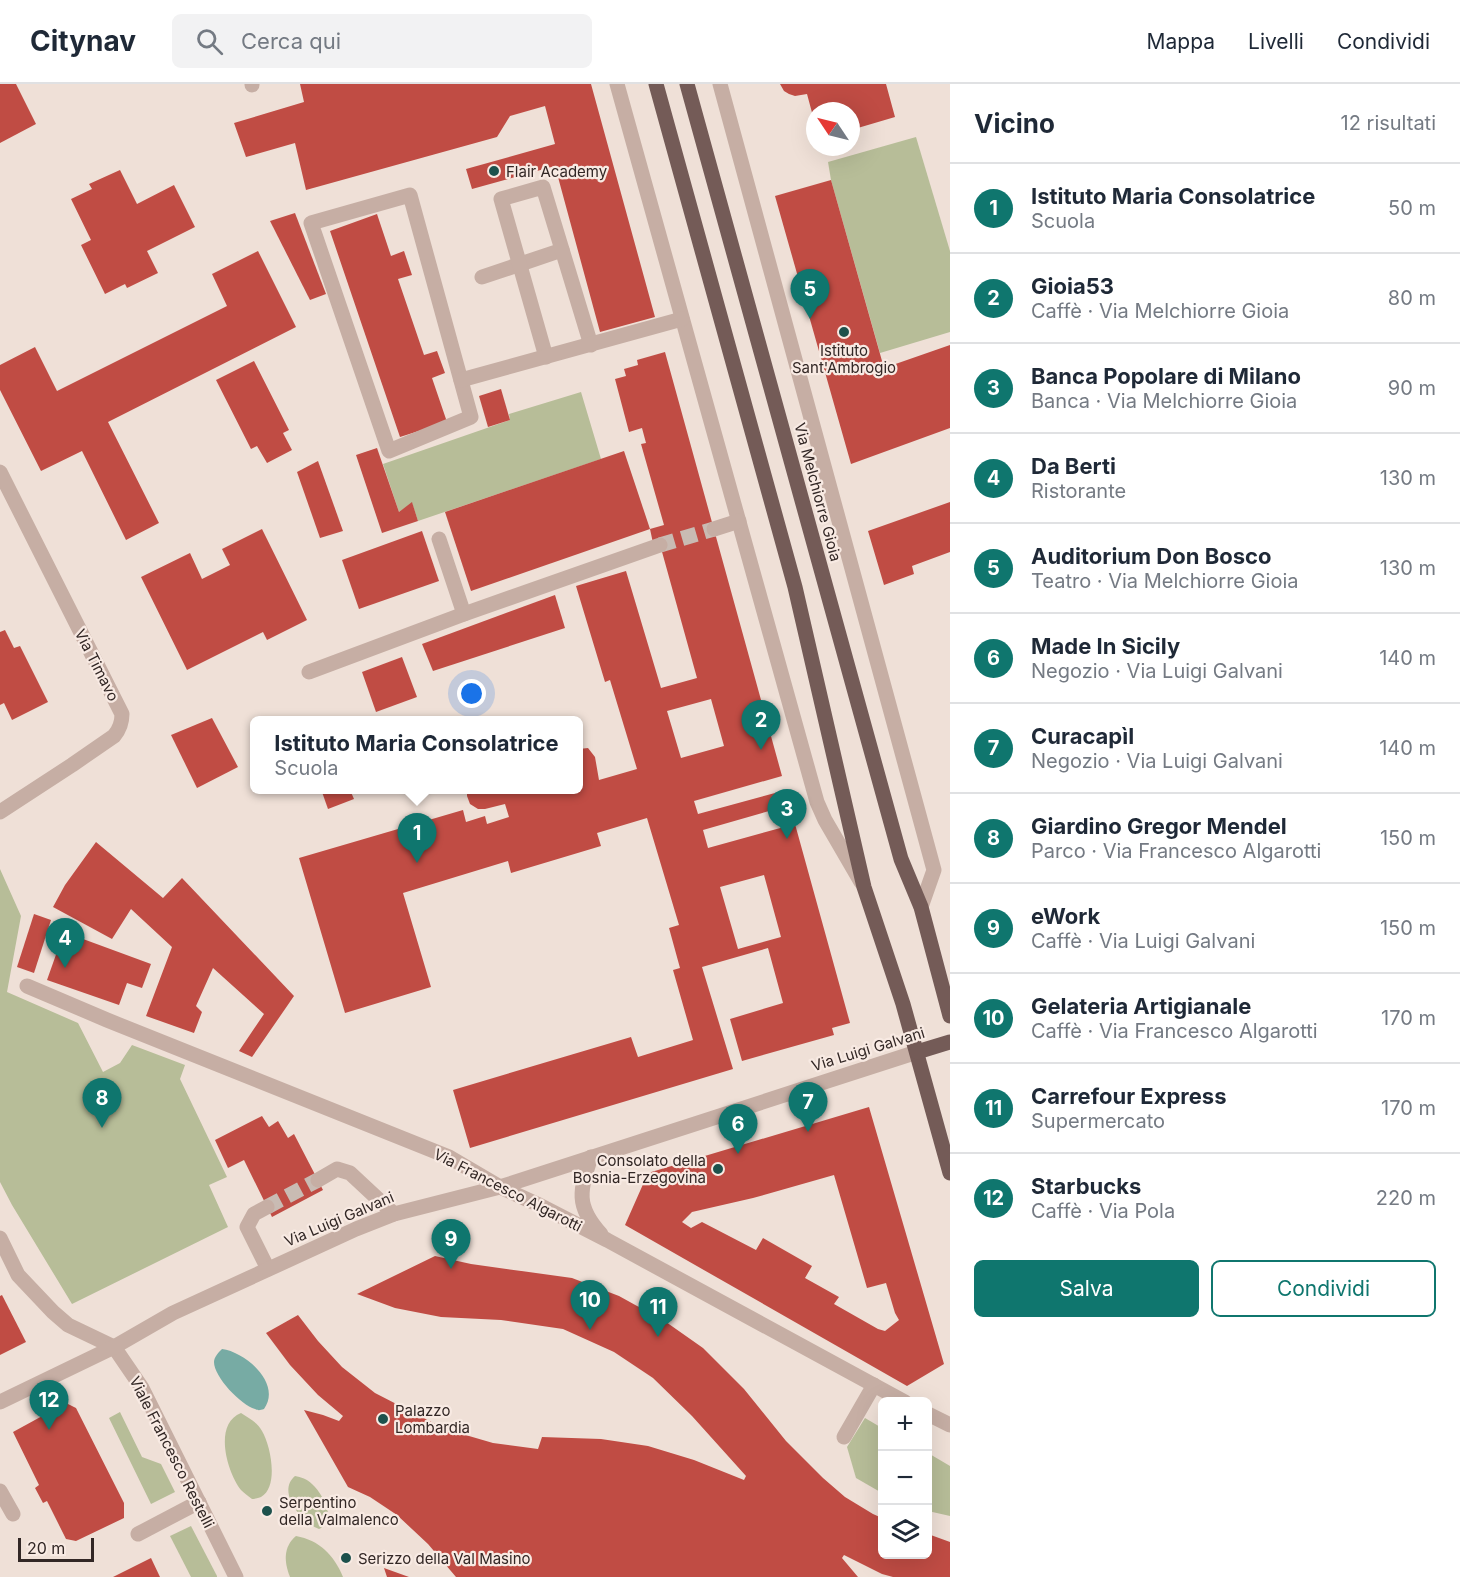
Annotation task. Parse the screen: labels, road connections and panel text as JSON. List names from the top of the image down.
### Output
{
  "streets": {
    "main road": ["Via Melchiorre Gioia", "Via Luigi Galvani"],
    "street": ["Via Timavo", "Via Francesco Algarotti", "Viale Francesco Restelli"]
  },
  "crossings": [
    ["Via Luigi Galvani", "Via Francesco Algarotti"],
    ["Via Luigi Galvani", "Viale Francesco Restelli"]
  ],
  "places": [
    "Flair Academy",
    "Istituto Sant'Ambrogio",
    "Consolato della Bosnia-Erzegovina",
    "Palazzo Lombardia",
    "Serpentino della Valmalenco",
    "Serizzo della Val Masino"
  ],
  "scale_bar": "20 m",
  "north": "top left",
  "page": {
    "header": "Citynav",
    "search": "Cerca qui",
    "nav": ["Mappa", "Livelli", "Condividi"],
    "heading": ["Vicino", "12 risultati"],
    "list": [
      {
        "mark": "1",
        "name": "Istituto Maria Consolatrice",
        "note": "Scuola",
        "value": "50 m"
      },
      {
        "mark": "2",
        "name": "Gioia53",
        "note": "Caffè · Via Melchiorre Gioia",
        "value": "80 m"
      },
      {
        "mark": "3",
        "name": "Banca Popolare di Milano",
        "note": "Banca · Via Melchiorre Gioia",
        "value": "90 m"
      },
      {
        "mark": "4",
        "name": "Da Berti",
        "note": "Ristorante",
        "value": "130 m"
      },
      {
        "mark": "5",
        "name": "Auditorium Don Bosco",
        "note": "Teatro · Via Melchiorre Gioia",
        "value": "130 m"
      },
      {
        "mark": "6",
        "name": "Made In Sicily",
        "note": "Negozio · Via Luigi Galvani",
        "value": "140 m"
      },
      {
        "mark": "7",
        "name": "Curacapìl",
        "note": "Negozio · Via Luigi Galvani",
        "value": "140 m"
      },
      {
        "mark": "8",
        "name": "Giardino Gregor Mendel",
        "note": "Parco · Via Francesco Algarotti",
        "value": "150 m"
      },
      {
        "mark": "9",
        "name": "eWork",
        "note": "Caffè · Via Luigi Galvani",
        "value": "150 m"
      },
      {
        "mark": "10",
        "name": "Gelateria Artigianale",
        "note": "Caffè · Via Francesco Algarotti",
        "value": "170 m"
      },
      {
        "mark": "11",
        "name": "Carrefour Express",
        "note": "Supermercato",
        "value": "170 m"
      },
      {
        "mark": "12",
        "name": "Starbucks",
        "note": "Caffè · Via Pola",
        "value": "220 m"
      }
    ],
    "pins": [
      "5",
      "2",
      "3",
      "1",
      "4",
      "8",
      "7",
      "6",
      "9",
      "10",
      "11",
      "12"
    ],
    "popup": ["Istituto Maria Consolatrice", "Scuola"],
    "buttons": ["Salva", "Condividi"],
    "map_buttons": ["+", "−"],
    "scale": "20 m"
  }
}
